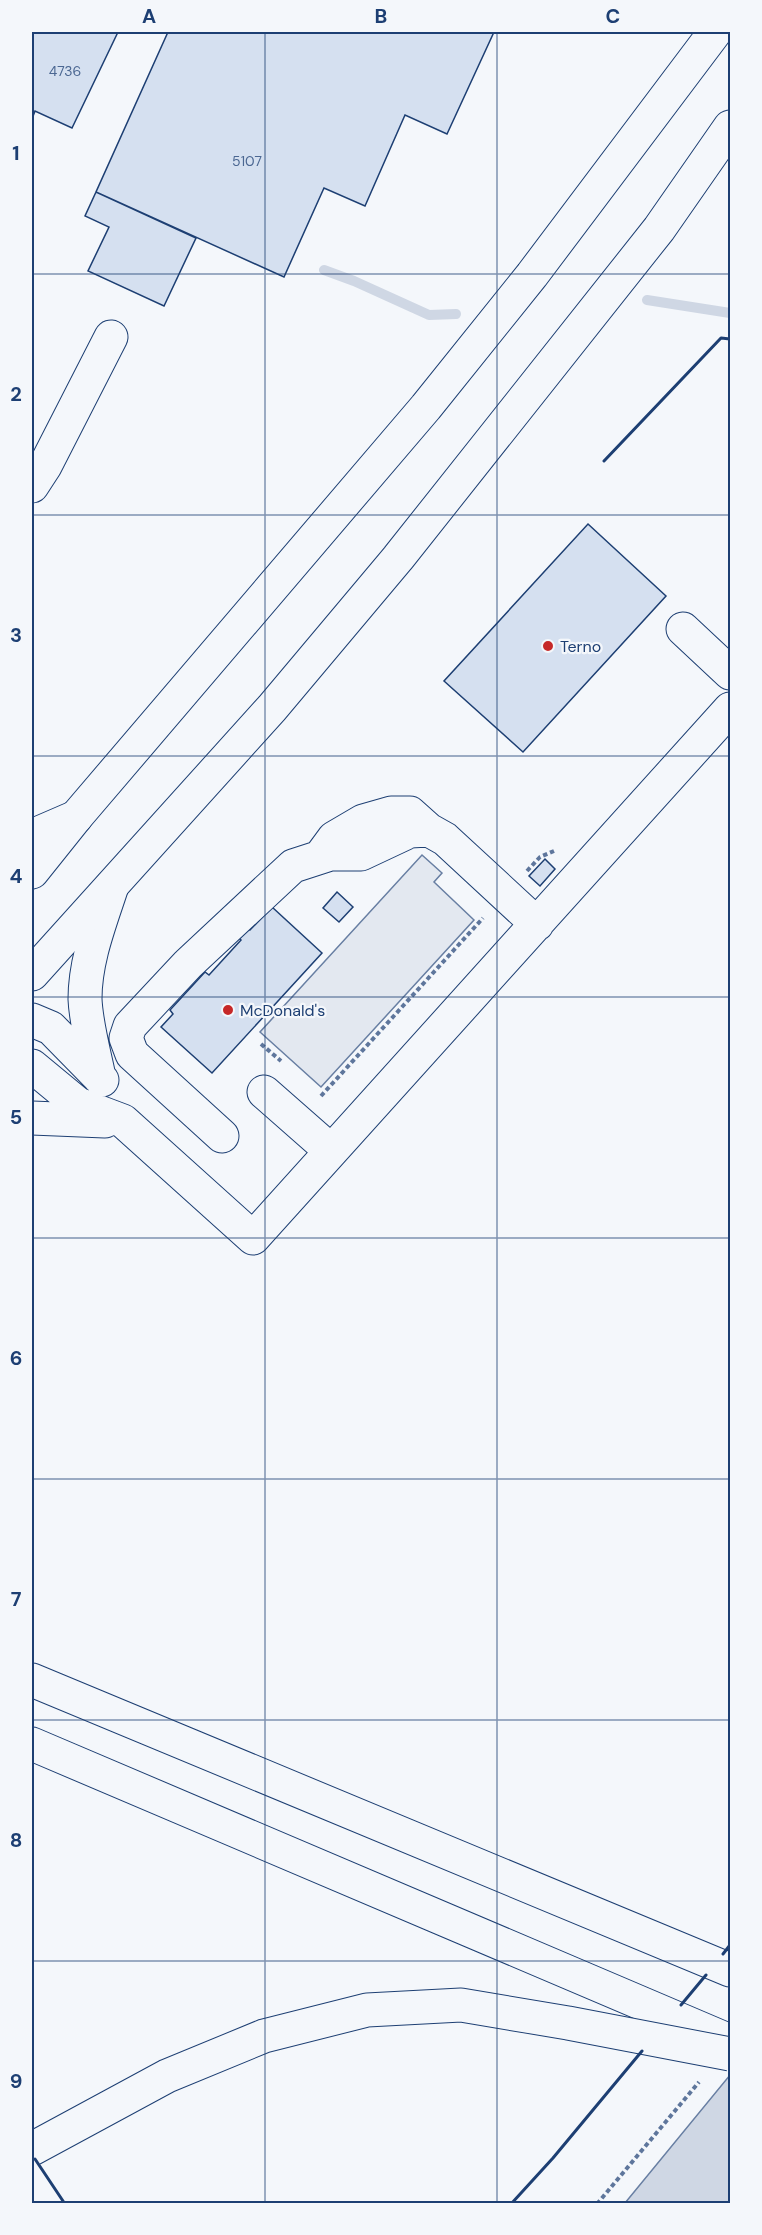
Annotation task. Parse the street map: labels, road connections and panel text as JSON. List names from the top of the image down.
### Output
{
  "places": ["Terno", "McDonald's"],
  "house_numbers": ["4736", "5107"],
  "grid": {
    "columns": ["A", "B", "C"],
    "rows": [
      "1",
      "2",
      "3",
      "4",
      "5",
      "6",
      "7",
      "8",
      "9"
    ]
  }
}
